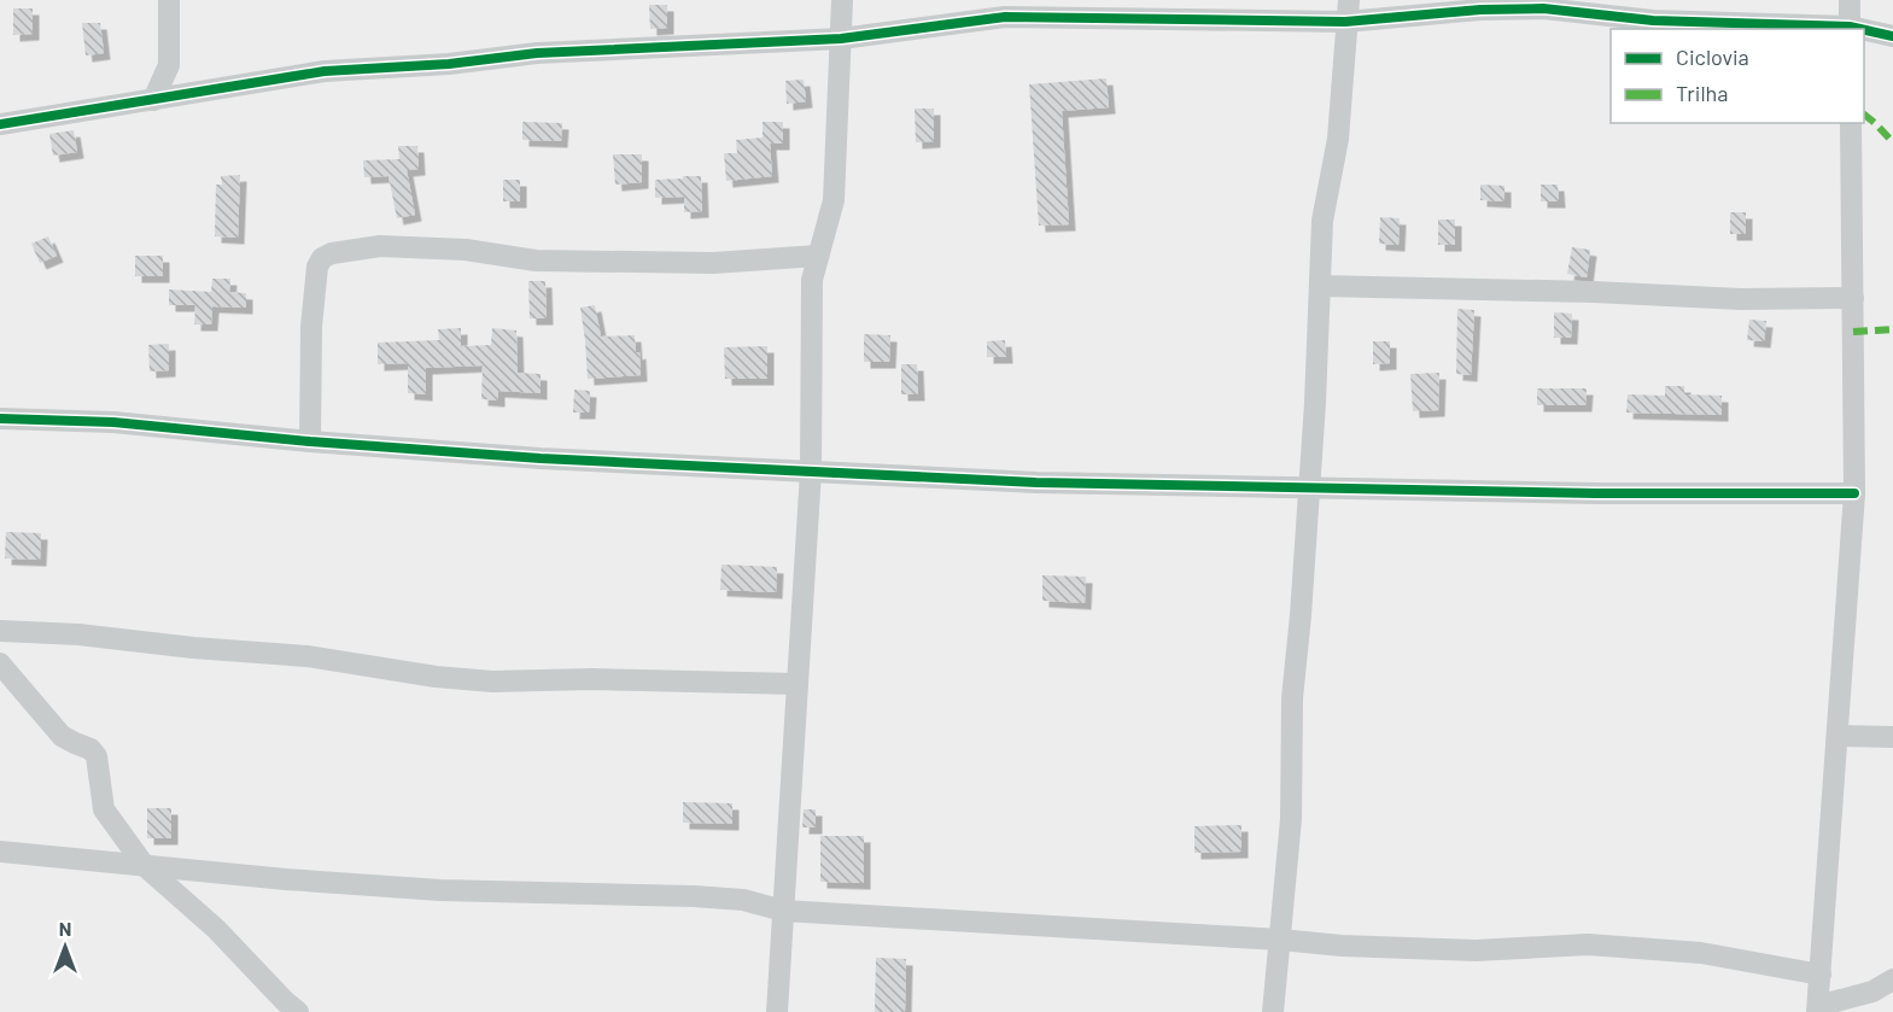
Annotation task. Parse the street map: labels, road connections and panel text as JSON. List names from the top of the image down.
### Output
{
  "legend": ["Ciclovia", "Trilha"],
  "north": "top"
}
